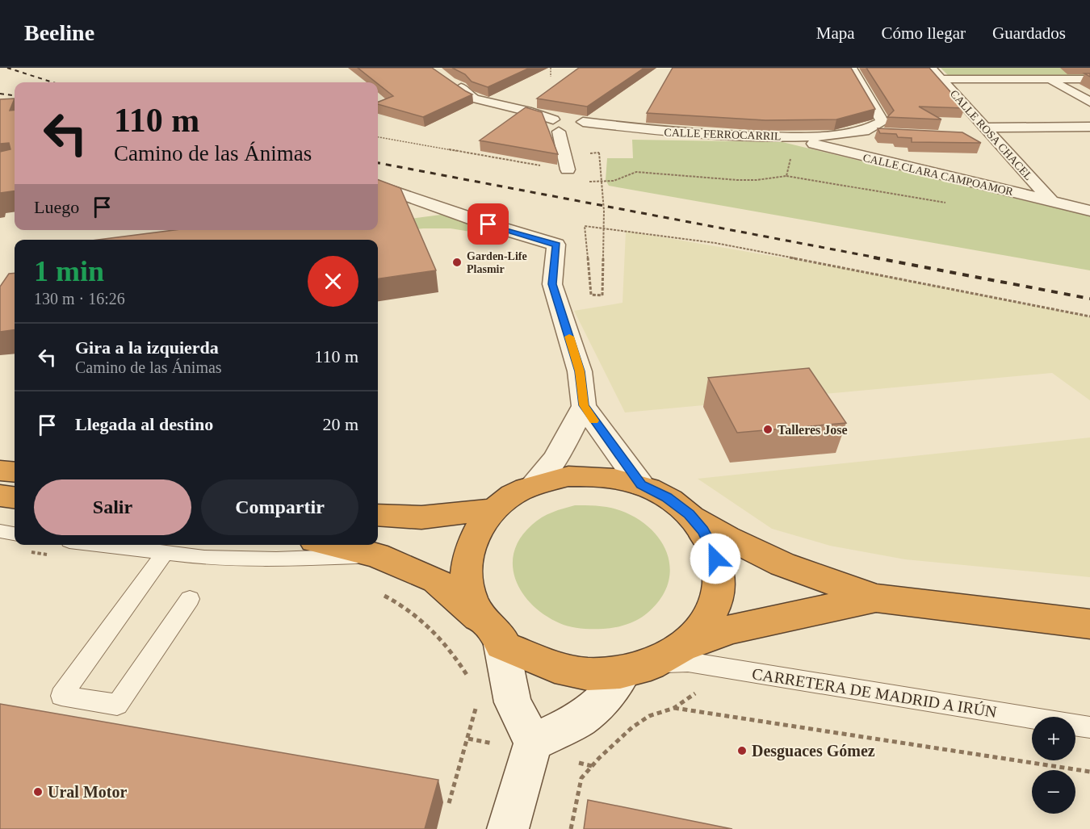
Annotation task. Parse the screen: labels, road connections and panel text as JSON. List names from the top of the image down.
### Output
{
  "streets": {
    "street": ["CALLE FERROCARRIL", "CALLE ROSA CHACEL", "CALLE CLARA CAMPOAMOR"],
    "lane": ["CARRETERA DE MADRID A IRÚN"]
  },
  "crossings": [
    ["CALLE FERROCARRIL", "CALLE CLARA CAMPOAMOR"],
    ["CALLE ROSA CHACEL", "CALLE CLARA CAMPOAMOR"]
  ],
  "places": [
    "Garden-Life Plasmir",
    "Talleres Jose",
    "Desguaces Gómez",
    "Ural Motor"
  ],
  "page": {
    "header": "Beeline",
    "nav": ["Mapa", "Cómo llegar", "Guardados"],
    "turn": ["110 m", "Camino de las Ánimas"],
    "then": "Luego",
    "heading": ["1 min", "130 m · 16:26"],
    "list": [
      {
        "name": "Gira a la izquierda",
        "note": "Camino de las Ánimas",
        "value": "110 m"
      },
      {
        "name": "Llegada al destino",
        "value": "20 m"
      }
    ],
    "buttons": ["Salir", "Compartir"],
    "map_buttons": ["+", "−"]
  }
}
